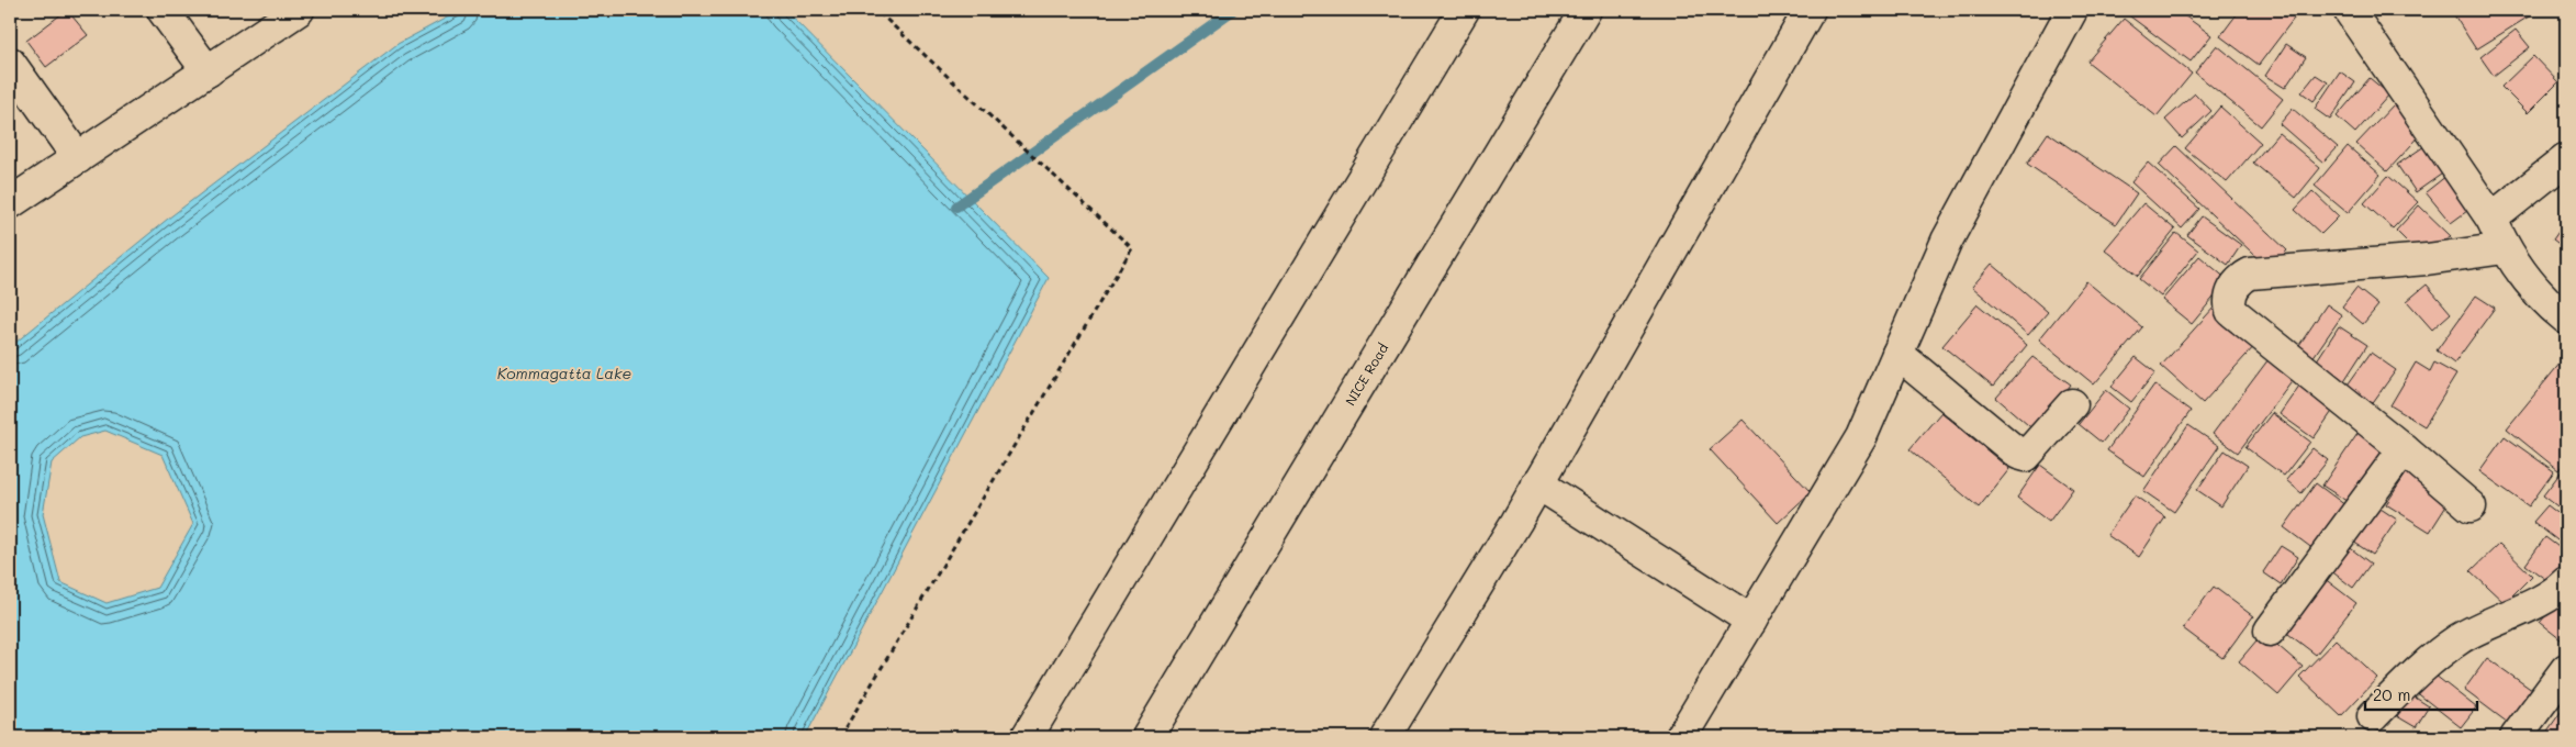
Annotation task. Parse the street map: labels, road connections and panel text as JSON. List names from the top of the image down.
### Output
{
  "streets": {
    "main road": ["NICE Road"]
  },
  "water": ["Kommagatta Lake"],
  "scale_bar": "20 m"
}
